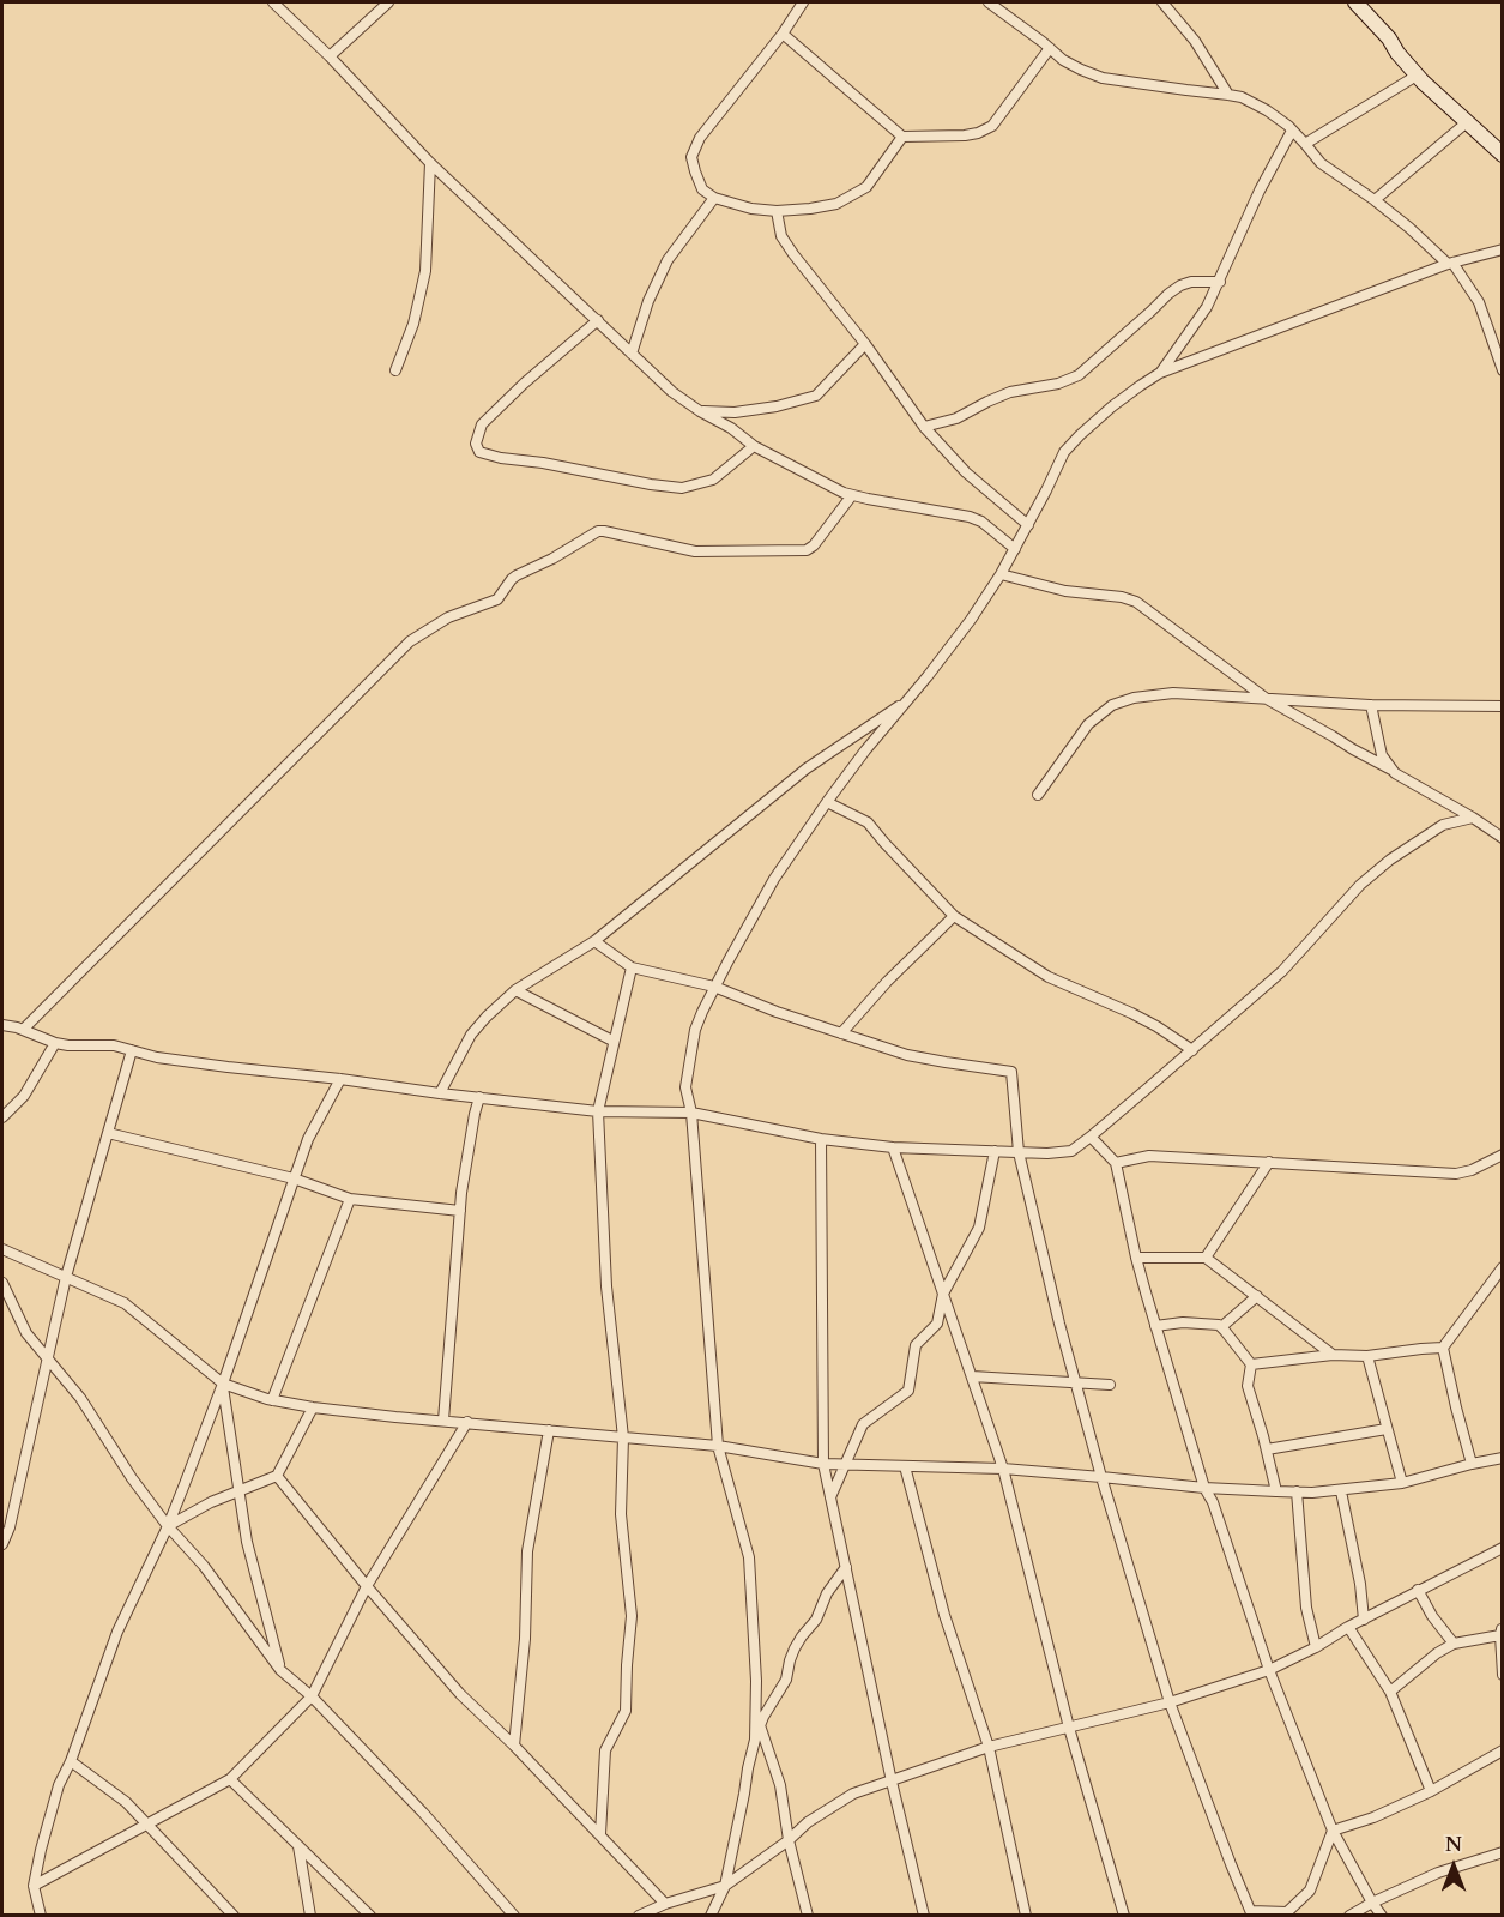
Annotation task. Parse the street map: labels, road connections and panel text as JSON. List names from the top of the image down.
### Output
{
  "north": "top"
}
